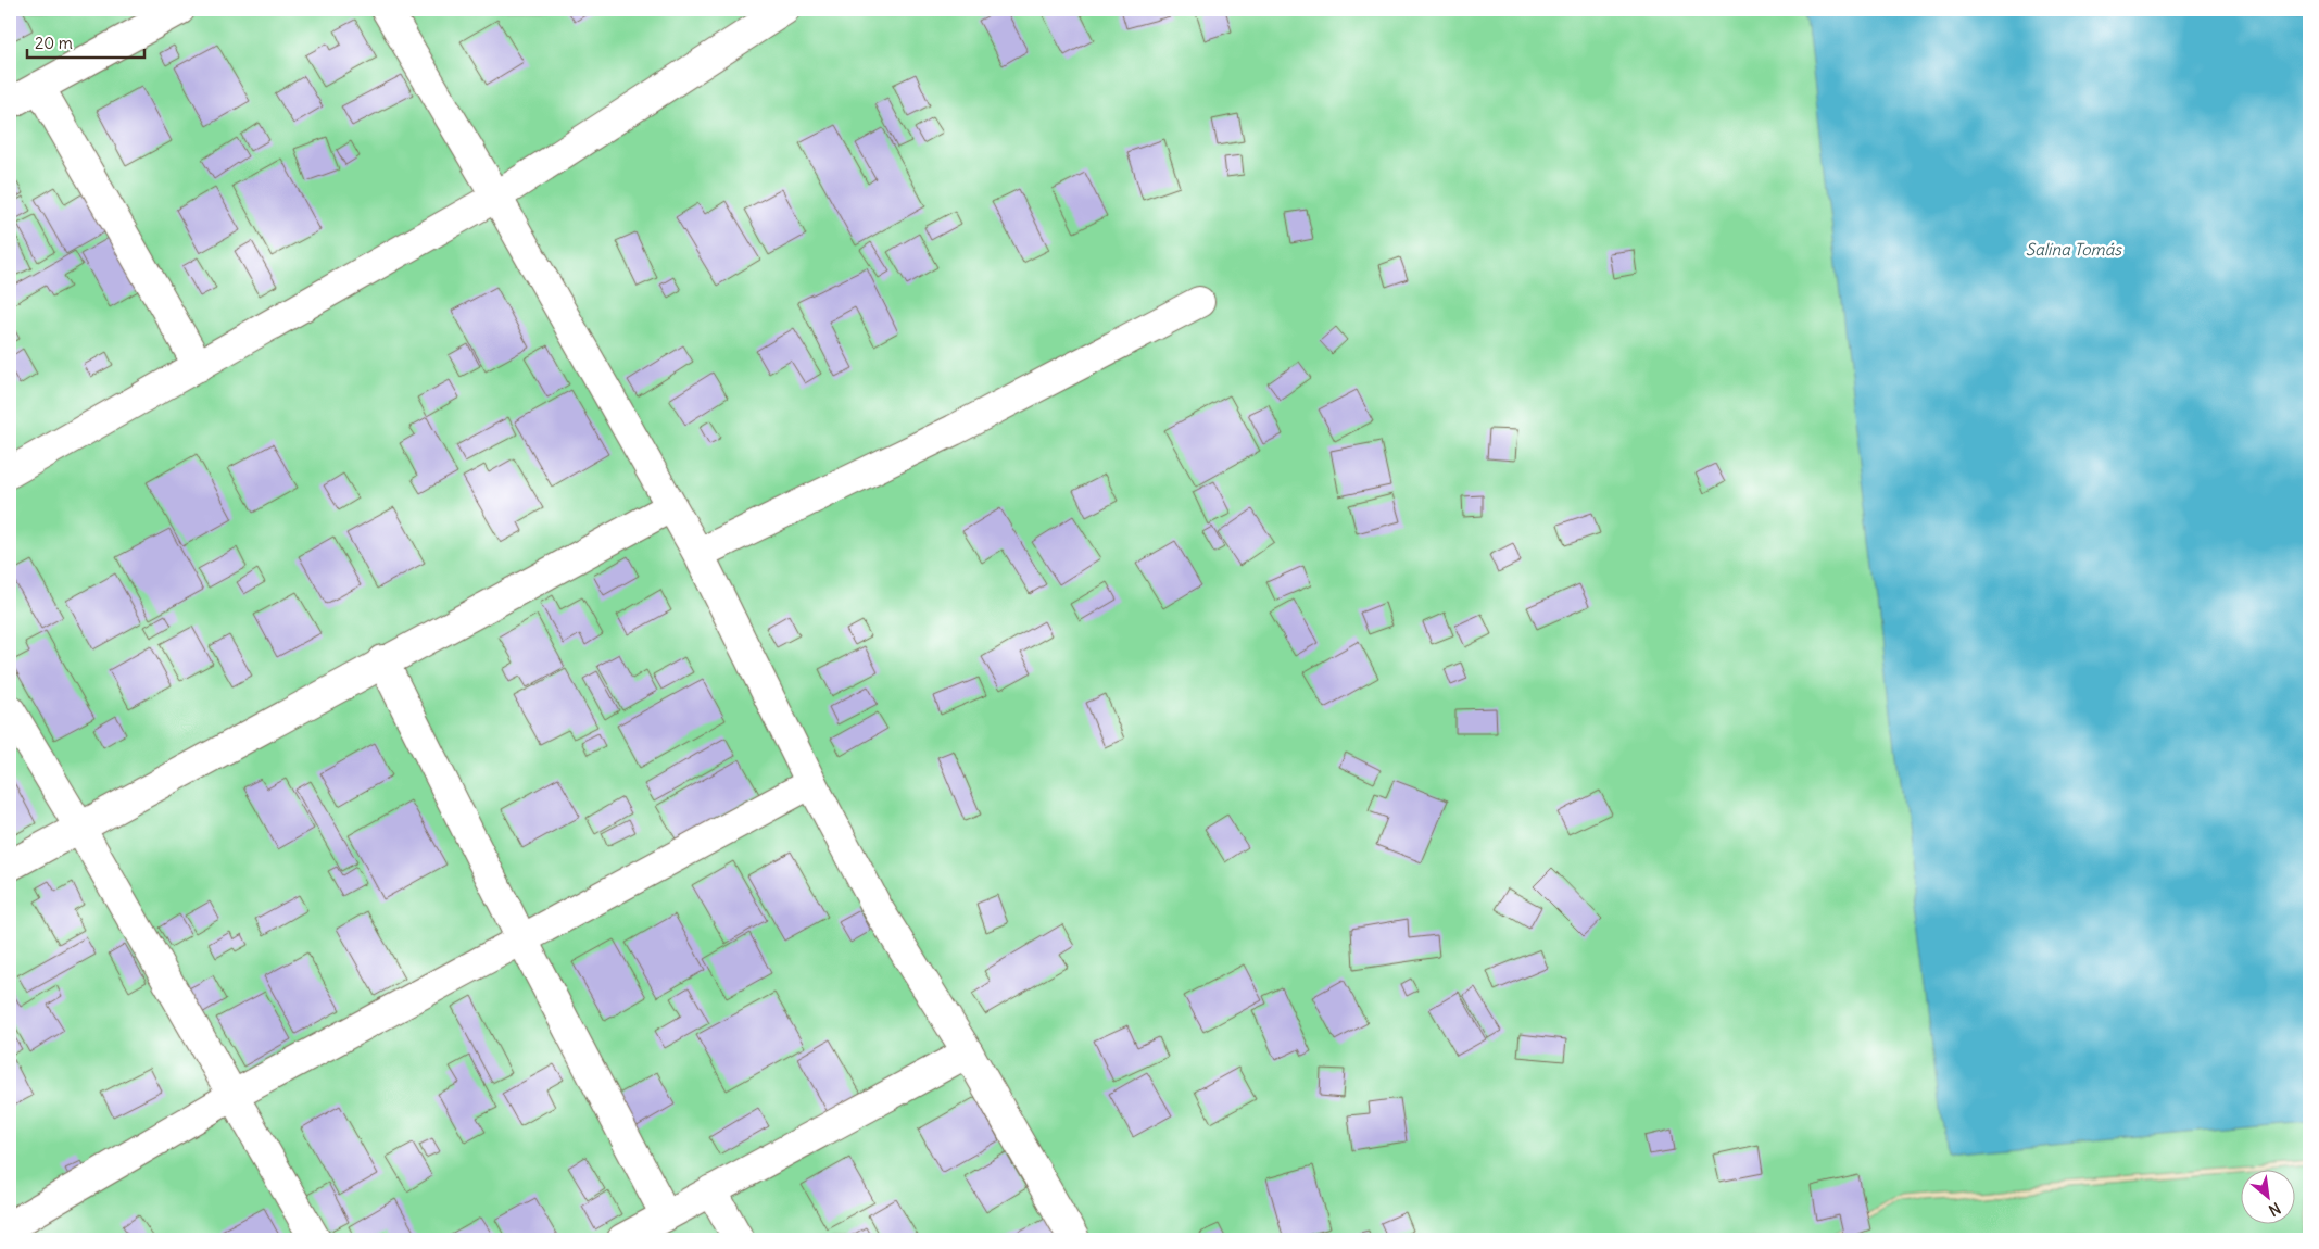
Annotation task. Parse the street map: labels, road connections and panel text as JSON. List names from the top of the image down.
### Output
{
  "water": ["Salina Tomás"],
  "scale_bar": "20 m",
  "north": "bottom right"
}
